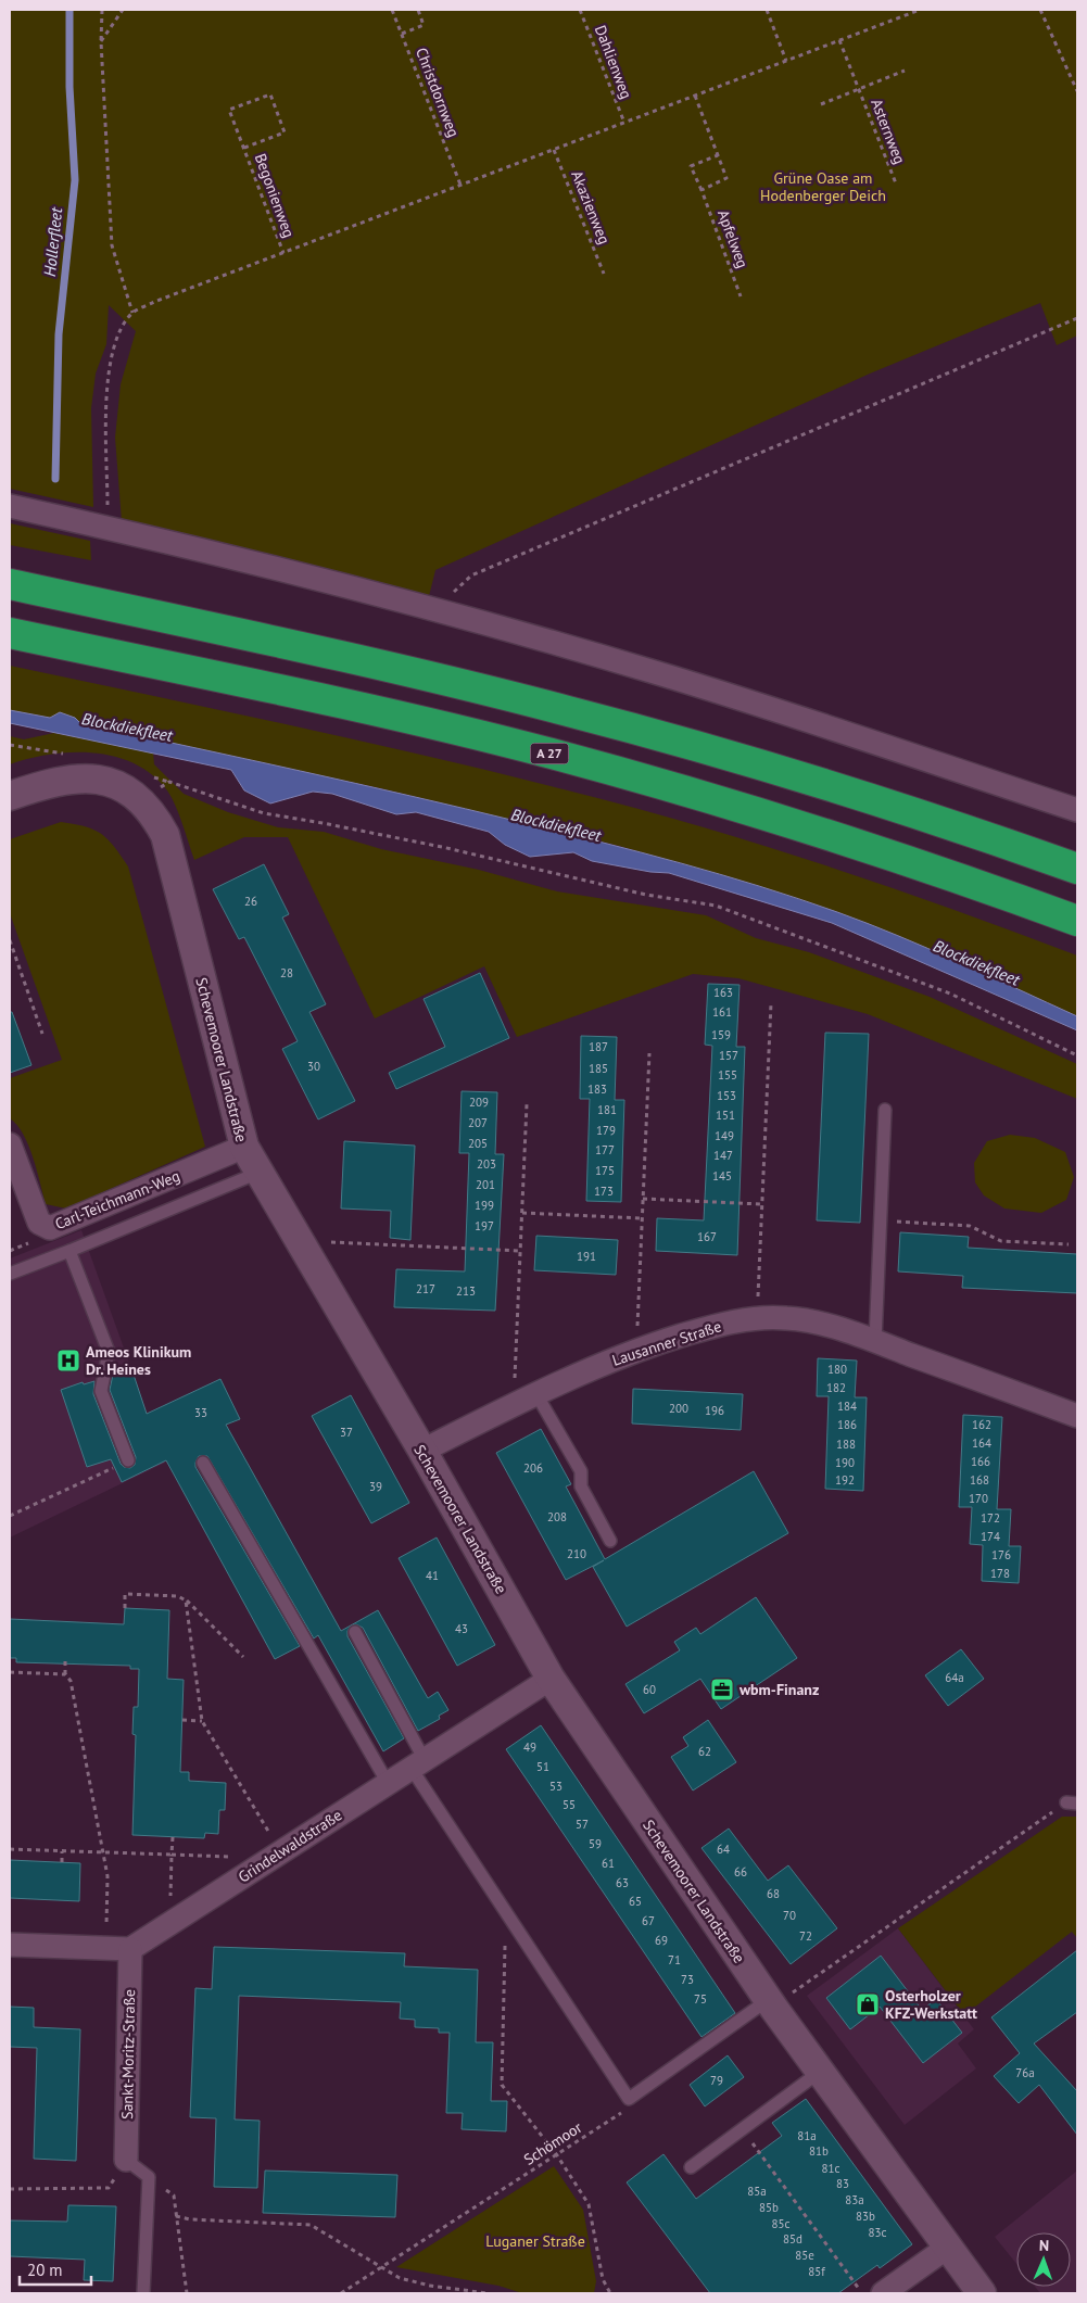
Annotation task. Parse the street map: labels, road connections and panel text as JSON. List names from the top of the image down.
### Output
{
  "streets": {
    "highway": ["A 27"],
    "street": [
      "Schevemoorer Landstraße",
      "Carl-Teichmann-Weg",
      "Lausanner Straße",
      "Grindelwaldstraße",
      "Sankt-Moritz-Straße"
    ],
    "path": [
      "Dahlienweg",
      "Christdornweg",
      "Asternweg",
      "Begonienweg",
      "Akazienweg",
      "Apfelweg",
      "Schömoor"
    ]
  },
  "crossings": [
    ["Schevemoorer Landstraße", "Carl-Teichmann-Weg"],
    ["Schevemoorer Landstraße", "Lausanner Straße"],
    ["Schevemoorer Landstraße", "Grindelwaldstraße"],
    ["Grindelwaldstraße", "Sankt-Moritz-Straße"]
  ],
  "water": ["Hollerfleet", "Blockdiekfleet"],
  "parks": ["Grüne Oase am Hodenberger Deich", "Luganer Straße"],
  "places": {
    "hospital": ["Ameos Klinikum Dr. Heines"],
    "office": ["wbm-Finanz"],
    "shop": ["Osterholzer KFZ-Werkstatt"]
  },
  "house_numbers": [
    "26",
    "28",
    "163",
    "161",
    "159",
    "187",
    "157",
    "30",
    "185",
    "155",
    "183",
    "153",
    "209",
    "181",
    "151",
    "207",
    "179",
    "149",
    "205",
    "177",
    "147",
    "203",
    "175",
    "145",
    "201",
    "173",
    "199",
    "197",
    "167",
    "191",
    "217",
    "213",
    "180",
    "182",
    "184",
    "200",
    "196",
    "33",
    "186",
    "162",
    "37",
    "164",
    "188",
    "166",
    "190",
    "206",
    "192",
    "168",
    "39",
    "170",
    "208",
    "172",
    "174",
    "210",
    "176",
    "178",
    "41",
    "43",
    "64a",
    "60",
    "49",
    "62",
    "51",
    "53",
    "55",
    "57",
    "59",
    "64",
    "61",
    "66",
    "63",
    "68",
    "65",
    "70",
    "67",
    "72",
    "69",
    "71",
    "73",
    "75",
    "76a",
    "79",
    "81a",
    "81b",
    "81c",
    "83",
    "85a",
    "83a",
    "85b",
    "83b",
    "85c",
    "83c",
    "85d",
    "85e",
    "85f"
  ],
  "scale_bar": "20 m",
  "north": "top"
}
